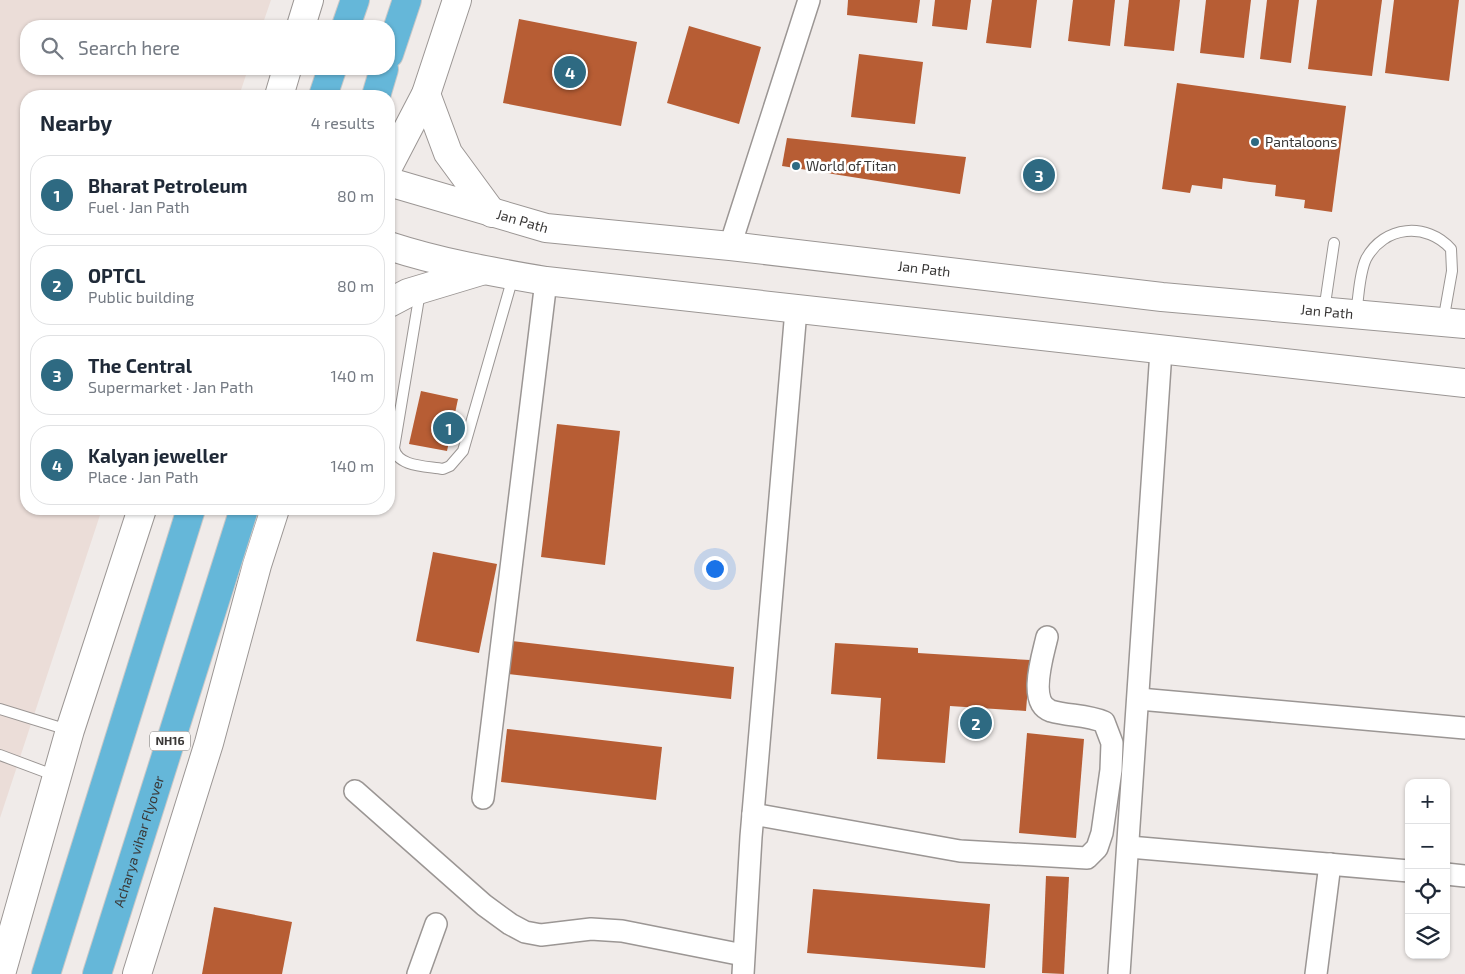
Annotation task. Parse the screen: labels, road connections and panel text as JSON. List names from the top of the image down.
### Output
{
  "streets": {
    "highway": ["NH16", "Acharya vihar Flyover"],
    "main road": ["Jan Path"]
  },
  "places": ["Pantaloons", "World of Titan"],
  "page": {
    "search": "Search here",
    "pins": [
      "4",
      "3",
      "1",
      "2"
    ],
    "heading": ["Nearby", "4 results"],
    "list": [
      {
        "mark": "1",
        "name": "Bharat Petroleum",
        "note": "Fuel · Jan Path",
        "value": "80 m"
      },
      {
        "mark": "2",
        "name": "OPTCL",
        "note": "Public building",
        "value": "80 m"
      },
      {
        "mark": "3",
        "name": "The Central",
        "note": "Supermarket · Jan Path",
        "value": "140 m"
      },
      {
        "mark": "4",
        "name": "Kalyan jeweller",
        "note": "Place · Jan Path",
        "value": "140 m"
      }
    ],
    "map_buttons": ["+", "−"]
  }
}
